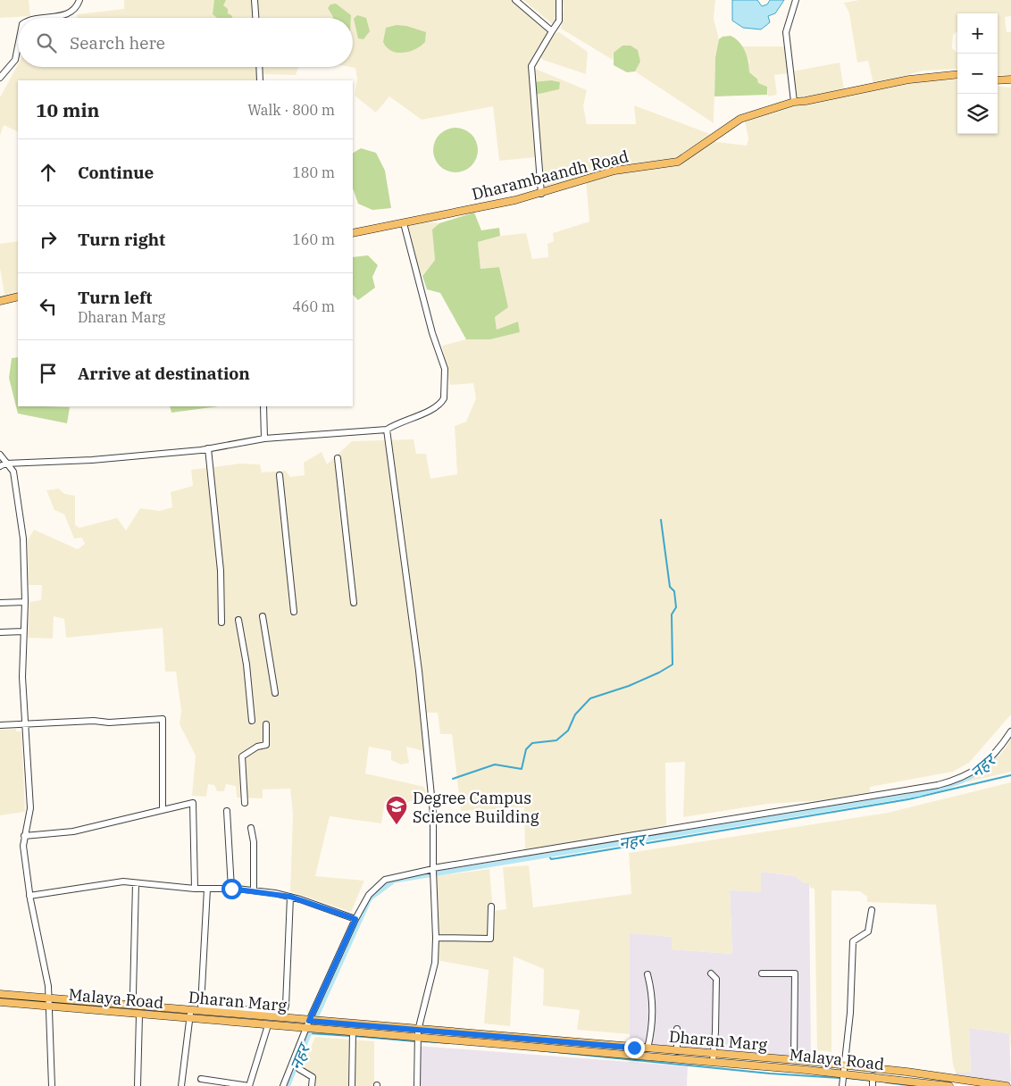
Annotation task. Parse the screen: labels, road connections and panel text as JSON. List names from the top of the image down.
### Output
{
  "streets": {
    "main road": ["Dharambaandh Road", "Malaya Road", "Dharan Marg"]
  },
  "water": ["नहर"],
  "places": {
    "school or university": ["Degree Campus Science Building"]
  },
  "page": {
    "map_buttons": ["+", "−"],
    "search": "Search here",
    "heading": ["10 min", "Walk · 800 m"],
    "list": [
      ["Continue", "180 m"],
      ["Turn right", "160 m"],
      ["Turn left", "Dharan Marg", "460 m"],
      "Arrive at destination"
    ]
  }
}
